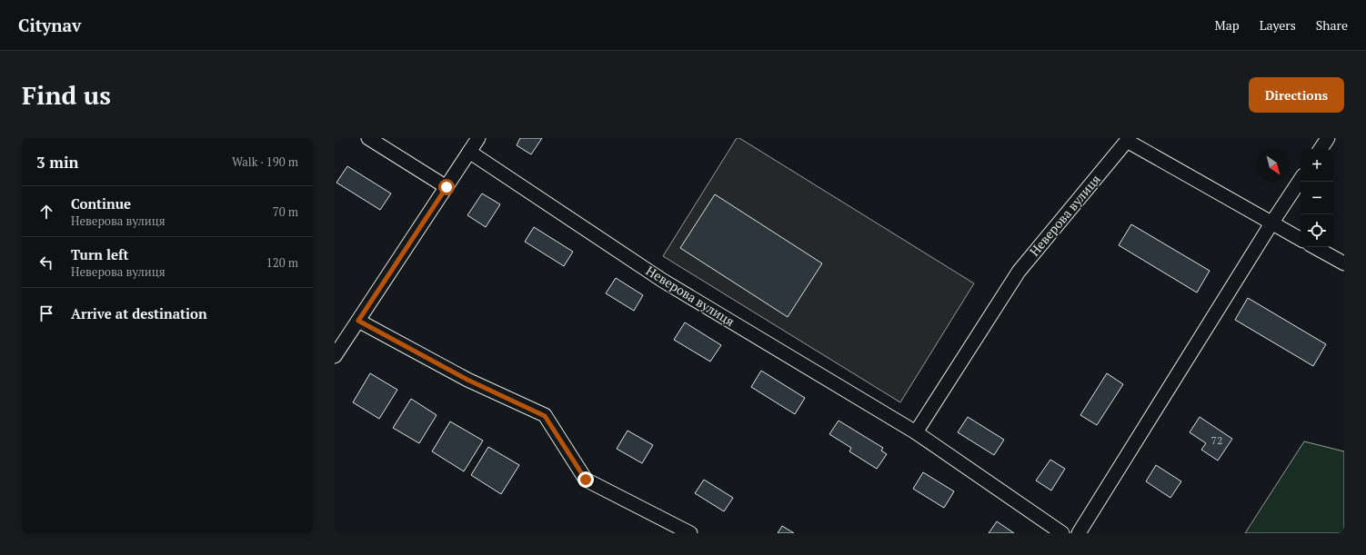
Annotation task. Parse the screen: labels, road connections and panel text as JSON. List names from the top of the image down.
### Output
{
  "streets": {
    "street": ["Неверова вулиця"]
  },
  "house_numbers": ["72"],
  "north": "bottom right",
  "page": {
    "header": "Citynav",
    "nav": ["Map", "Layers", "Share"],
    "buttons": "Directions",
    "title": "Find us",
    "heading": ["3 min", "Walk · 190 m"],
    "map_buttons": ["+", "−"],
    "list": [
      ["Continue", "Неверова вулиця", "70 m"],
      ["Turn left", "Неверова вулиця", "120 m"],
      "Arrive at destination"
    ]
  }
}
